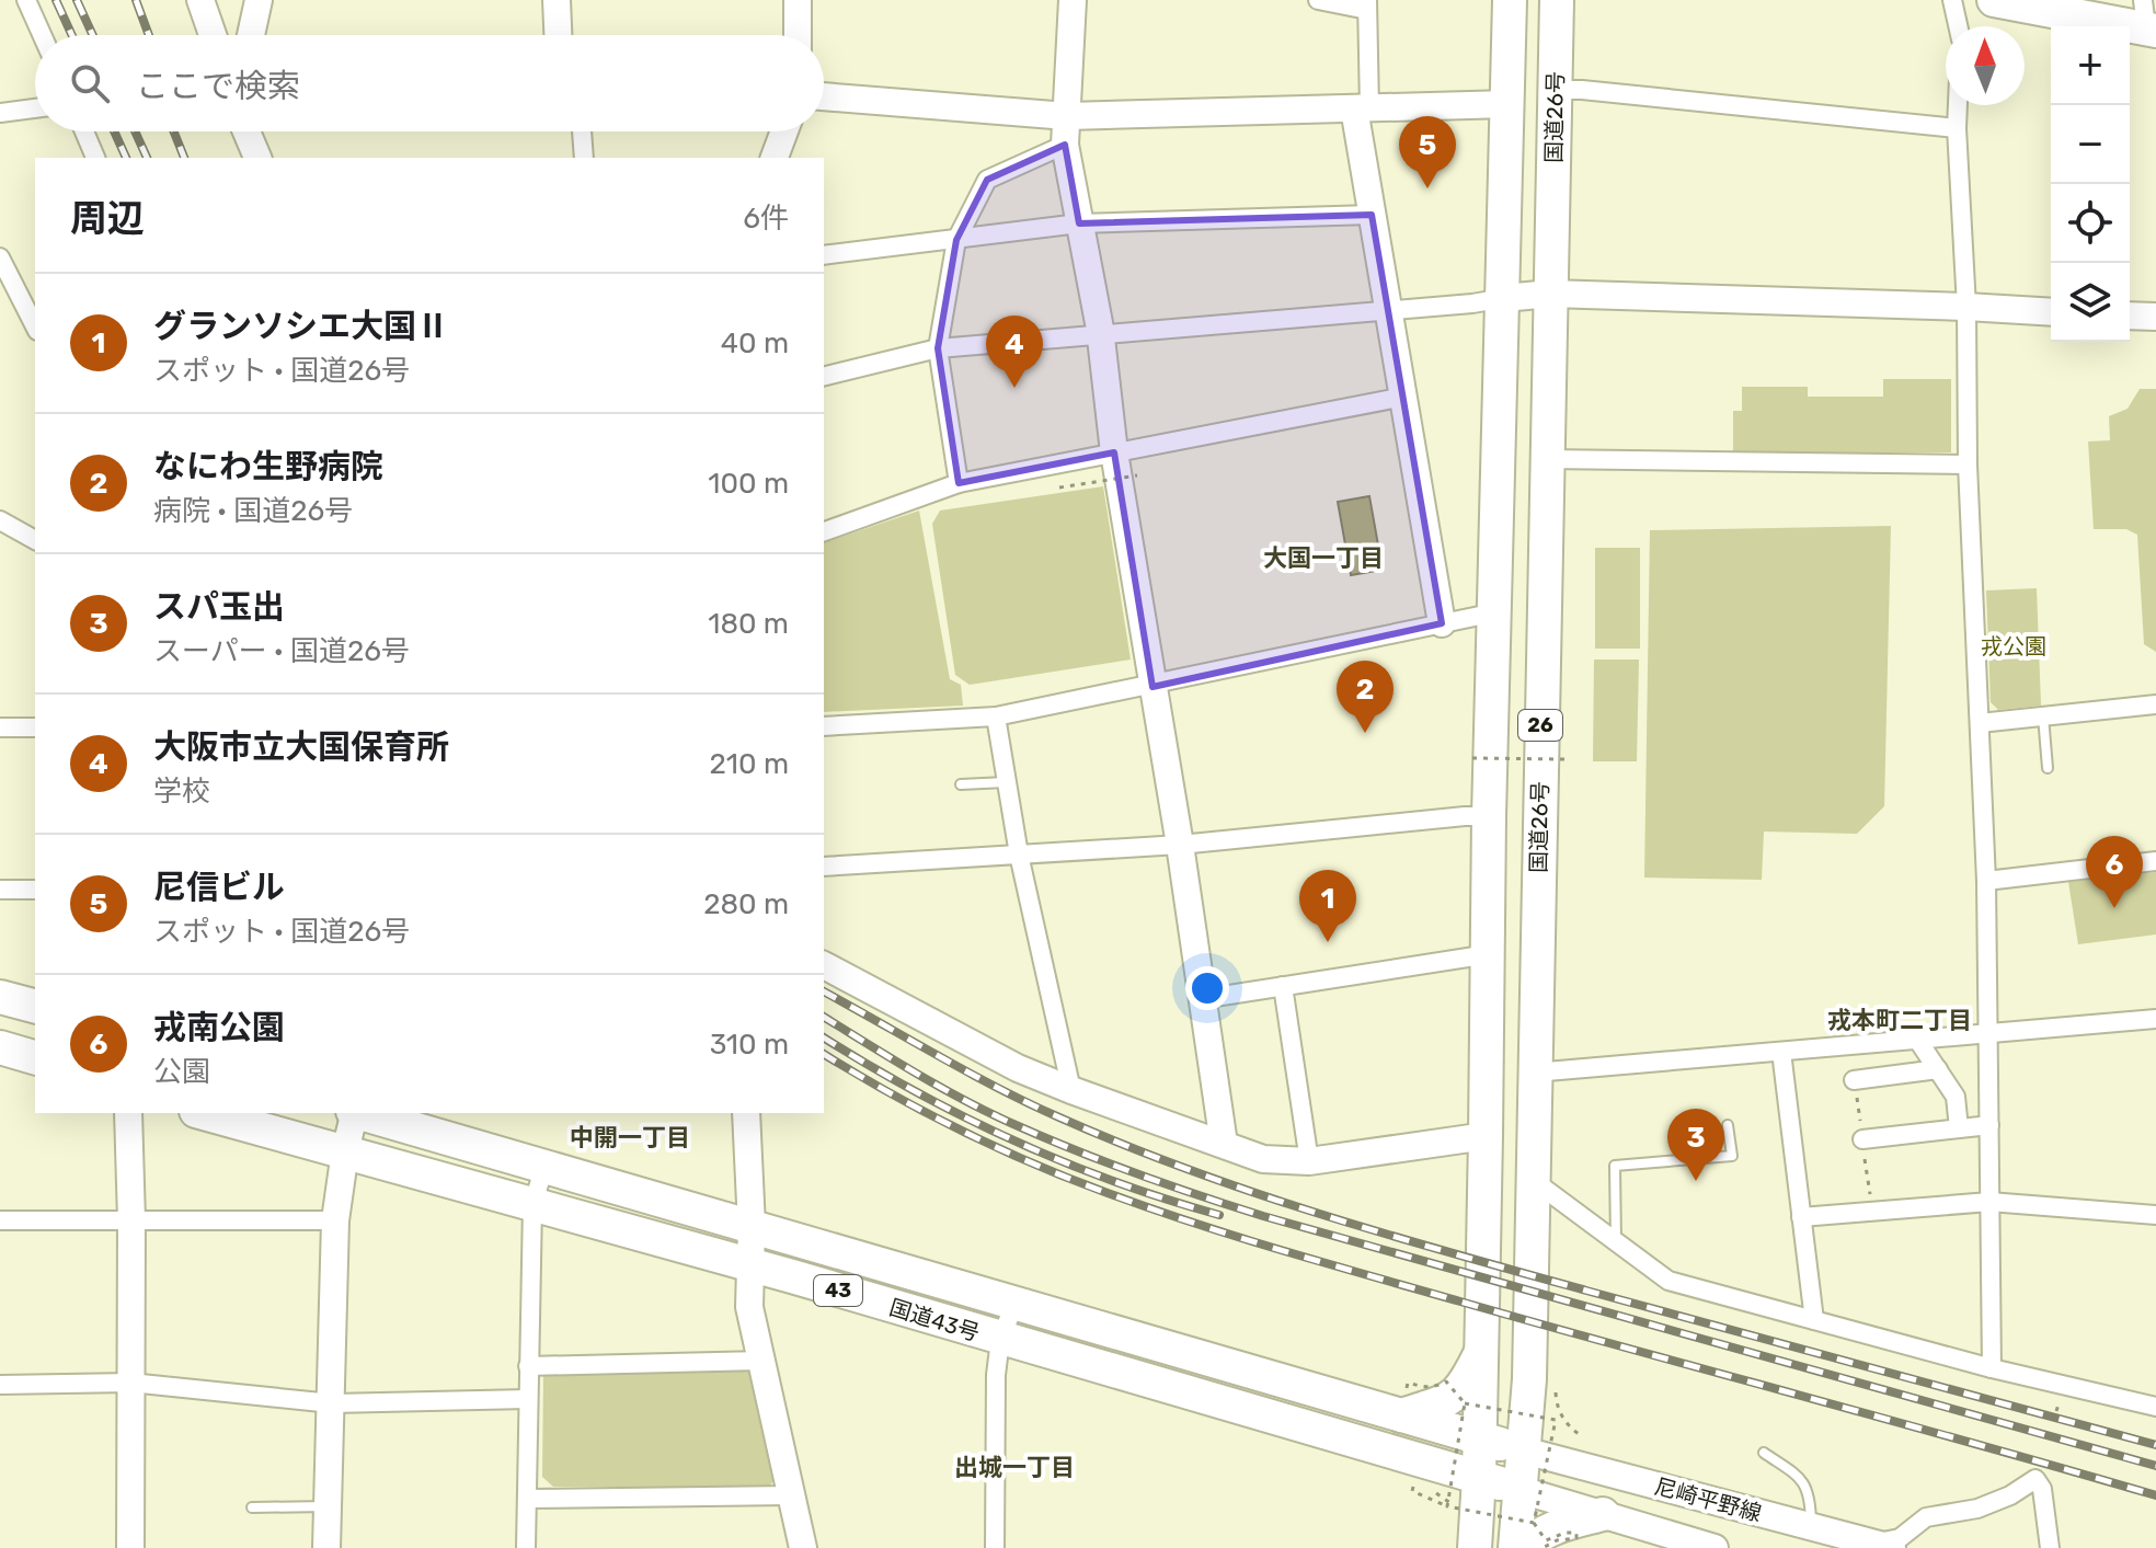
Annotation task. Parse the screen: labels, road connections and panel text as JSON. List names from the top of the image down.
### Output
{
  "streets": {
    "highway": [
      "国道26号",
      "26",
      "43",
      "国道43号"
    ],
    "street": ["尼崎平野線"]
  },
  "crossings": [
    ["国道26号", "国道43号"],
    ["国道26号", "尼崎平野線"],
    ["26", "国道43号"],
    ["国道43号", "尼崎平野線"]
  ],
  "districts": [
    "大国一丁目",
    "戎本町二丁目",
    "中開一丁目",
    "出城一丁目"
  ],
  "parks": ["戎公園"],
  "north": "top",
  "page": {
    "map_buttons": ["+", "−"],
    "search": "ここで検索",
    "pins": [
      "5",
      "4",
      "2",
      "6",
      "1",
      "3"
    ],
    "heading": ["周辺", "6件"],
    "list": [
      {
        "mark": "1",
        "name": "グランソシエ大国Ⅱ",
        "note": "スポット · 国道26号",
        "value": "40 m"
      },
      {
        "mark": "2",
        "name": "なにわ生野病院",
        "note": "病院 · 国道26号",
        "value": "100 m"
      },
      {
        "mark": "3",
        "name": "スパ玉出",
        "note": "スーパー · 国道26号",
        "value": "180 m"
      },
      {
        "mark": "4",
        "name": "大阪市立大国保育所",
        "note": "学校",
        "value": "210 m"
      },
      {
        "mark": "5",
        "name": "尼信ビル",
        "note": "スポット · 国道26号",
        "value": "280 m"
      },
      {
        "mark": "6",
        "name": "戎南公園",
        "note": "公園",
        "value": "310 m"
      }
    ]
  }
}
